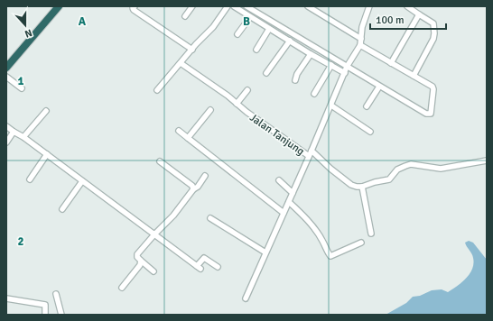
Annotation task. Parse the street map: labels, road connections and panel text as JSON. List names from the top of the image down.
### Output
{
  "streets": {
    "street": ["Jalan Tanjung"]
  },
  "scale_bar": "100 m",
  "north": "bottom",
  "grid": {
    "columns": ["A", "B"],
    "rows": ["1", "2"]
  }
}
